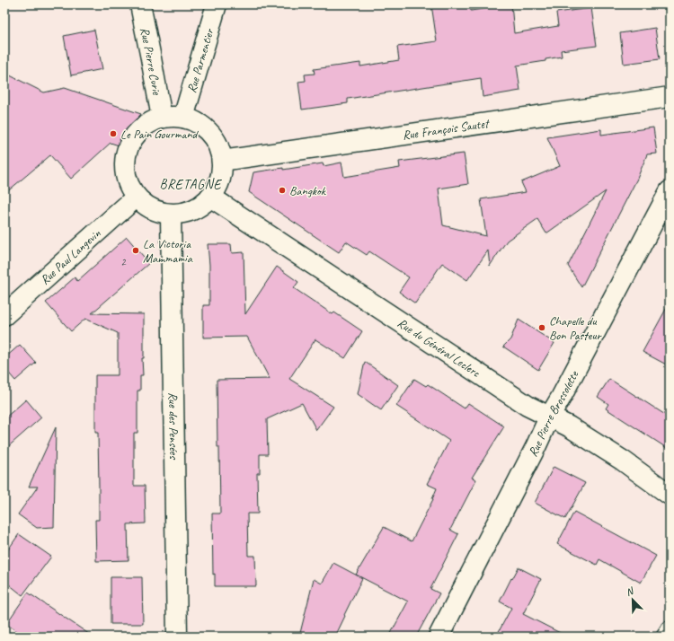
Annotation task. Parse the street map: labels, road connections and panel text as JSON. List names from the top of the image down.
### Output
{
  "streets": {
    "street": [
      "Rue Pierre Curie",
      "Rue Parmentier",
      "Rue François Sautet",
      "Rue Paul Langevin",
      "Rue du Général Leclerc",
      "Rue Pierre Brossolette",
      "Rue des Pensées"
    ]
  },
  "crossings": [
    ["Rue Pierre Curie", "Rue Parmentier"],
    ["Rue Pierre Curie", "Rue François Sautet"],
    ["Rue Pierre Curie", "Rue Paul Langevin"],
    ["Rue Pierre Curie", "Rue du Général Leclerc"],
    ["Rue Pierre Curie", "Rue des Pensées"],
    ["Rue Parmentier", "Rue François Sautet"],
    ["Rue Parmentier", "Rue Paul Langevin"],
    ["Rue Parmentier", "Rue du Général Leclerc"],
    ["Rue Parmentier", "Rue des Pensées"],
    ["Rue François Sautet", "Rue Paul Langevin"],
    ["Rue François Sautet", "Rue du Général Leclerc"],
    ["Rue François Sautet", "Rue des Pensées"],
    ["Rue Paul Langevin", "Rue du Général Leclerc"],
    ["Rue Paul Langevin", "Rue des Pensées"],
    ["Rue du Général Leclerc", "Rue Pierre Brossolette"],
    ["Rue du Général Leclerc", "Rue des Pensées"]
  ],
  "districts": ["BRETAGNE"],
  "places": [
    "Le Pain Gourmand",
    "Bangkok",
    "La Victoria Mammamia",
    "Chapelle du Bon Pasteur"
  ],
  "house_numbers": ["2"],
  "north": "top left"
}
